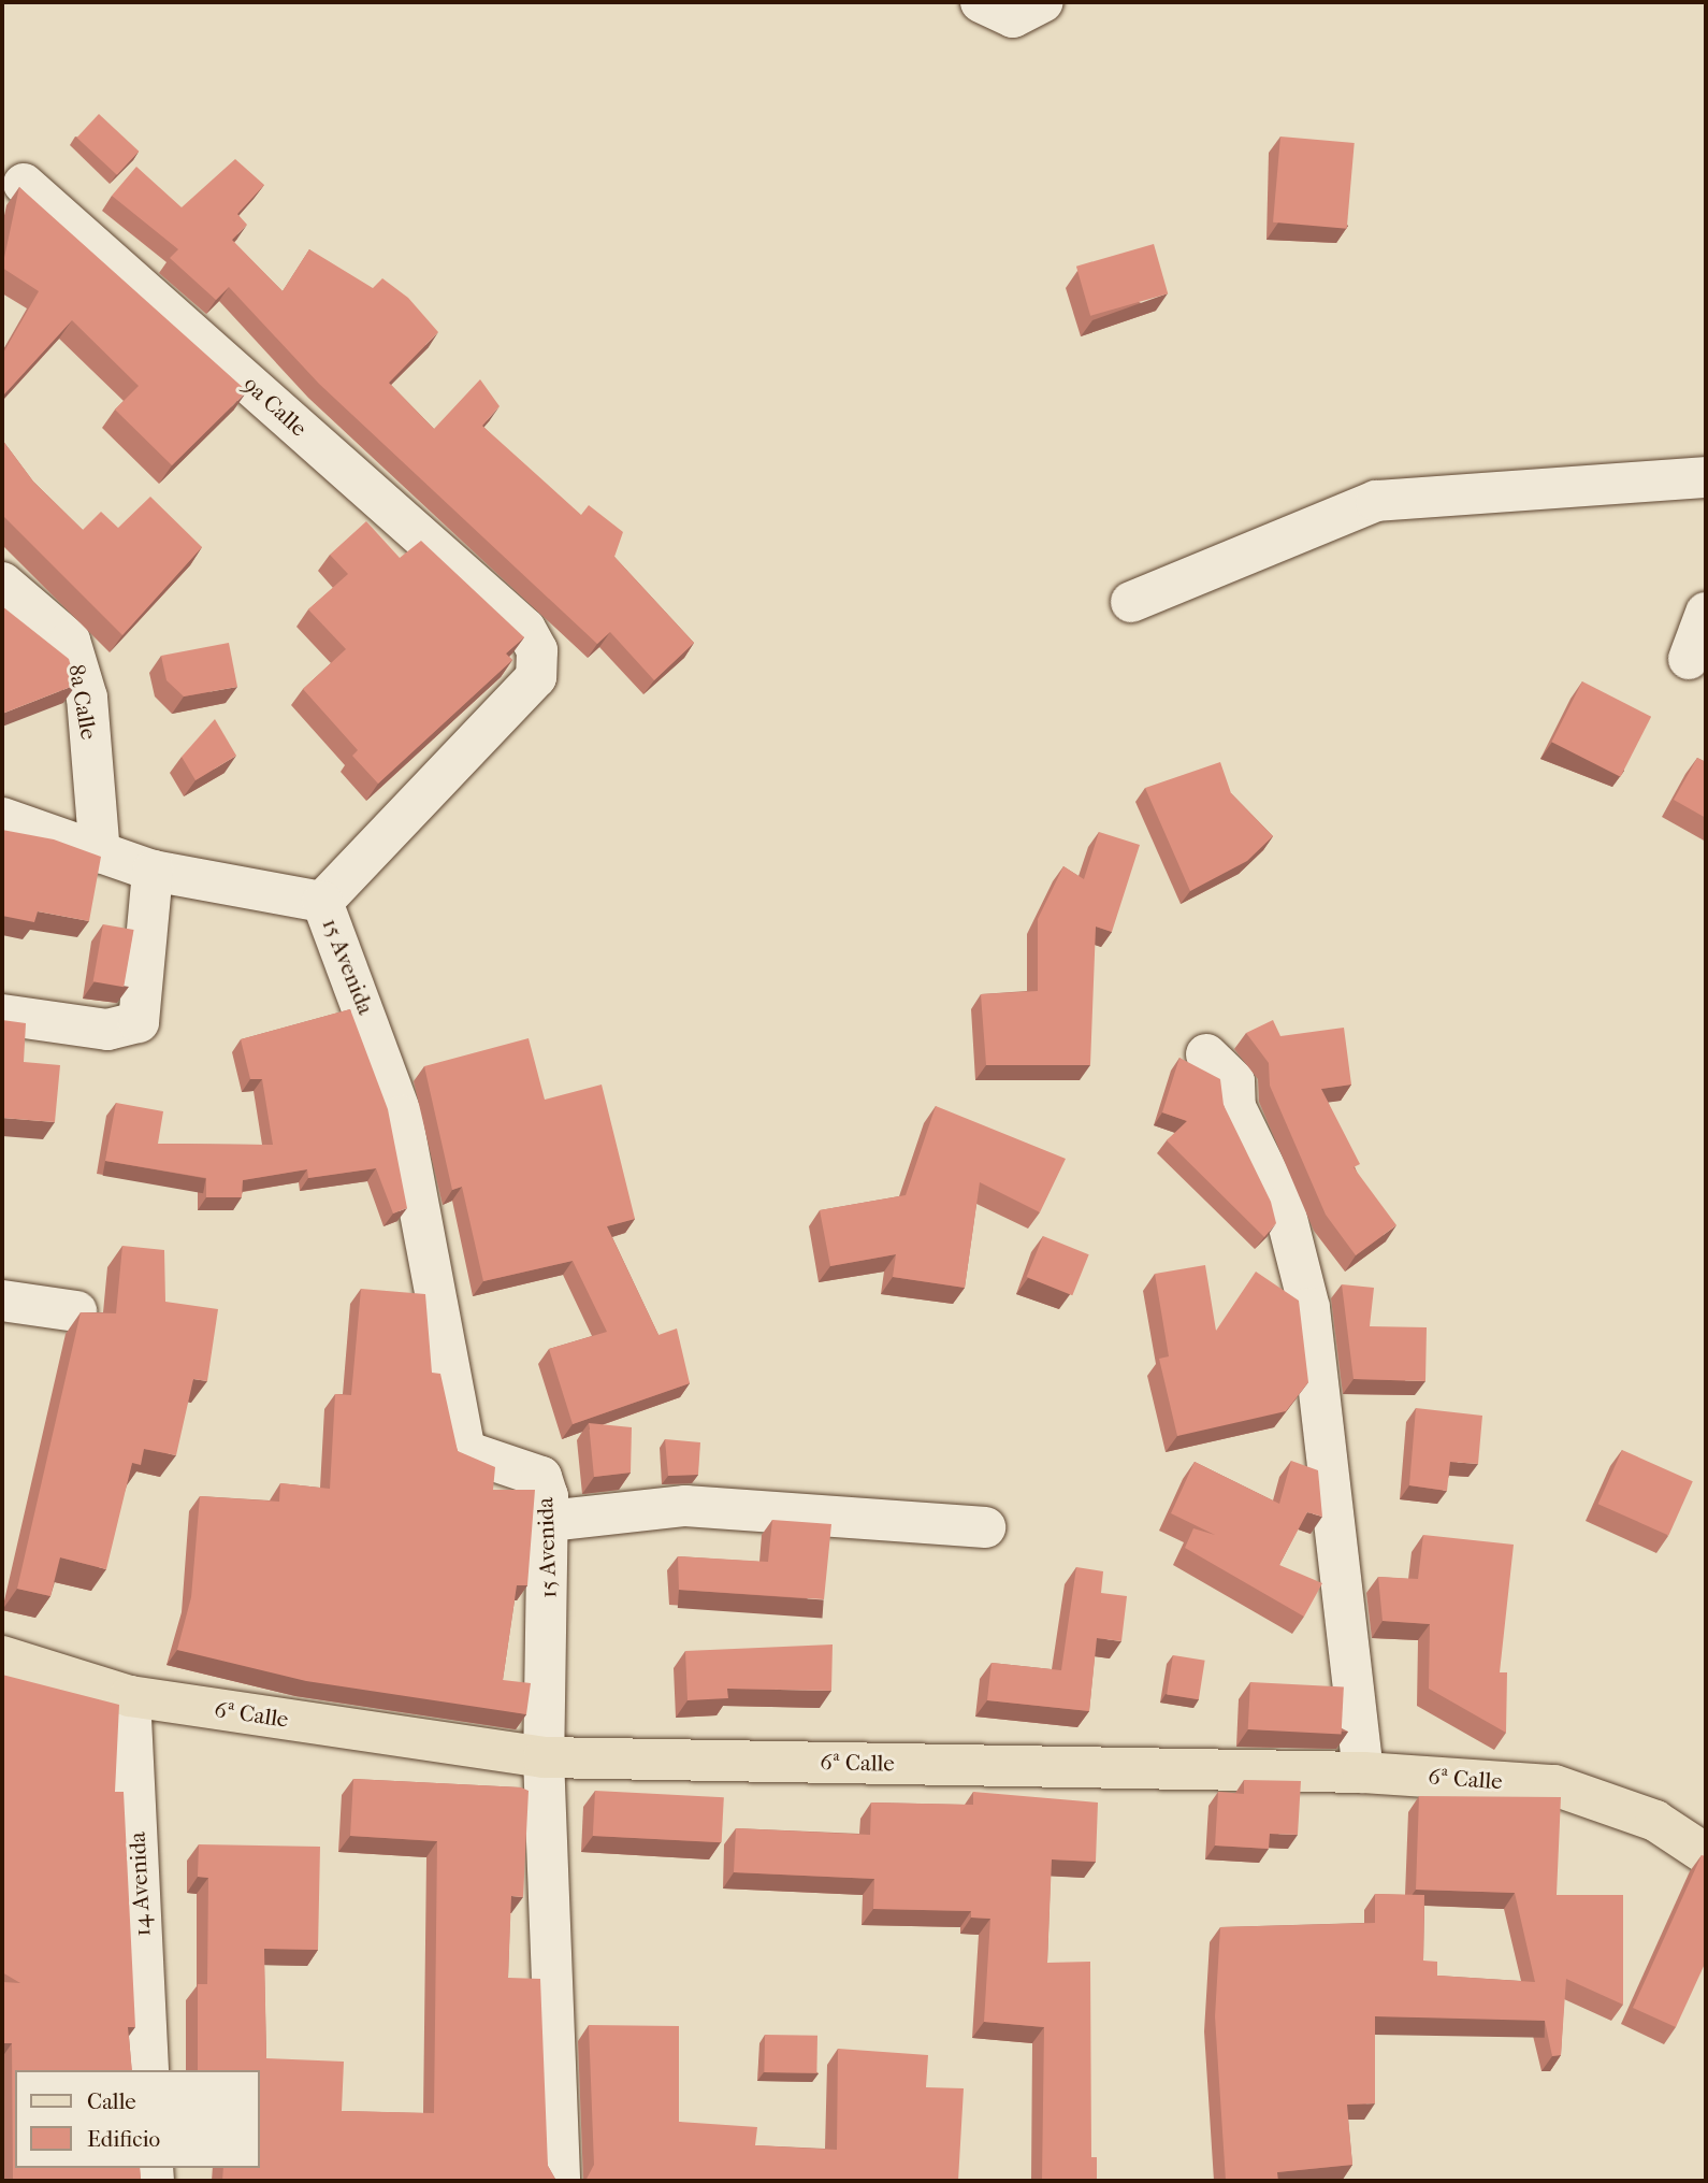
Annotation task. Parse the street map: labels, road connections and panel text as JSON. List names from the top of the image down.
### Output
{
  "streets": {
    "main road": ["6ª Calle"],
    "street": [
      "9a Calle",
      "8a Calle",
      "15 Avenida",
      "14 Avenida"
    ]
  },
  "crossings": [
    ["9a Calle", "15 Avenida"],
    ["15 Avenida", "6ª Calle"],
    ["6ª Calle", "14 Avenida"]
  ],
  "legend": ["Calle", "Edificio"]
}
